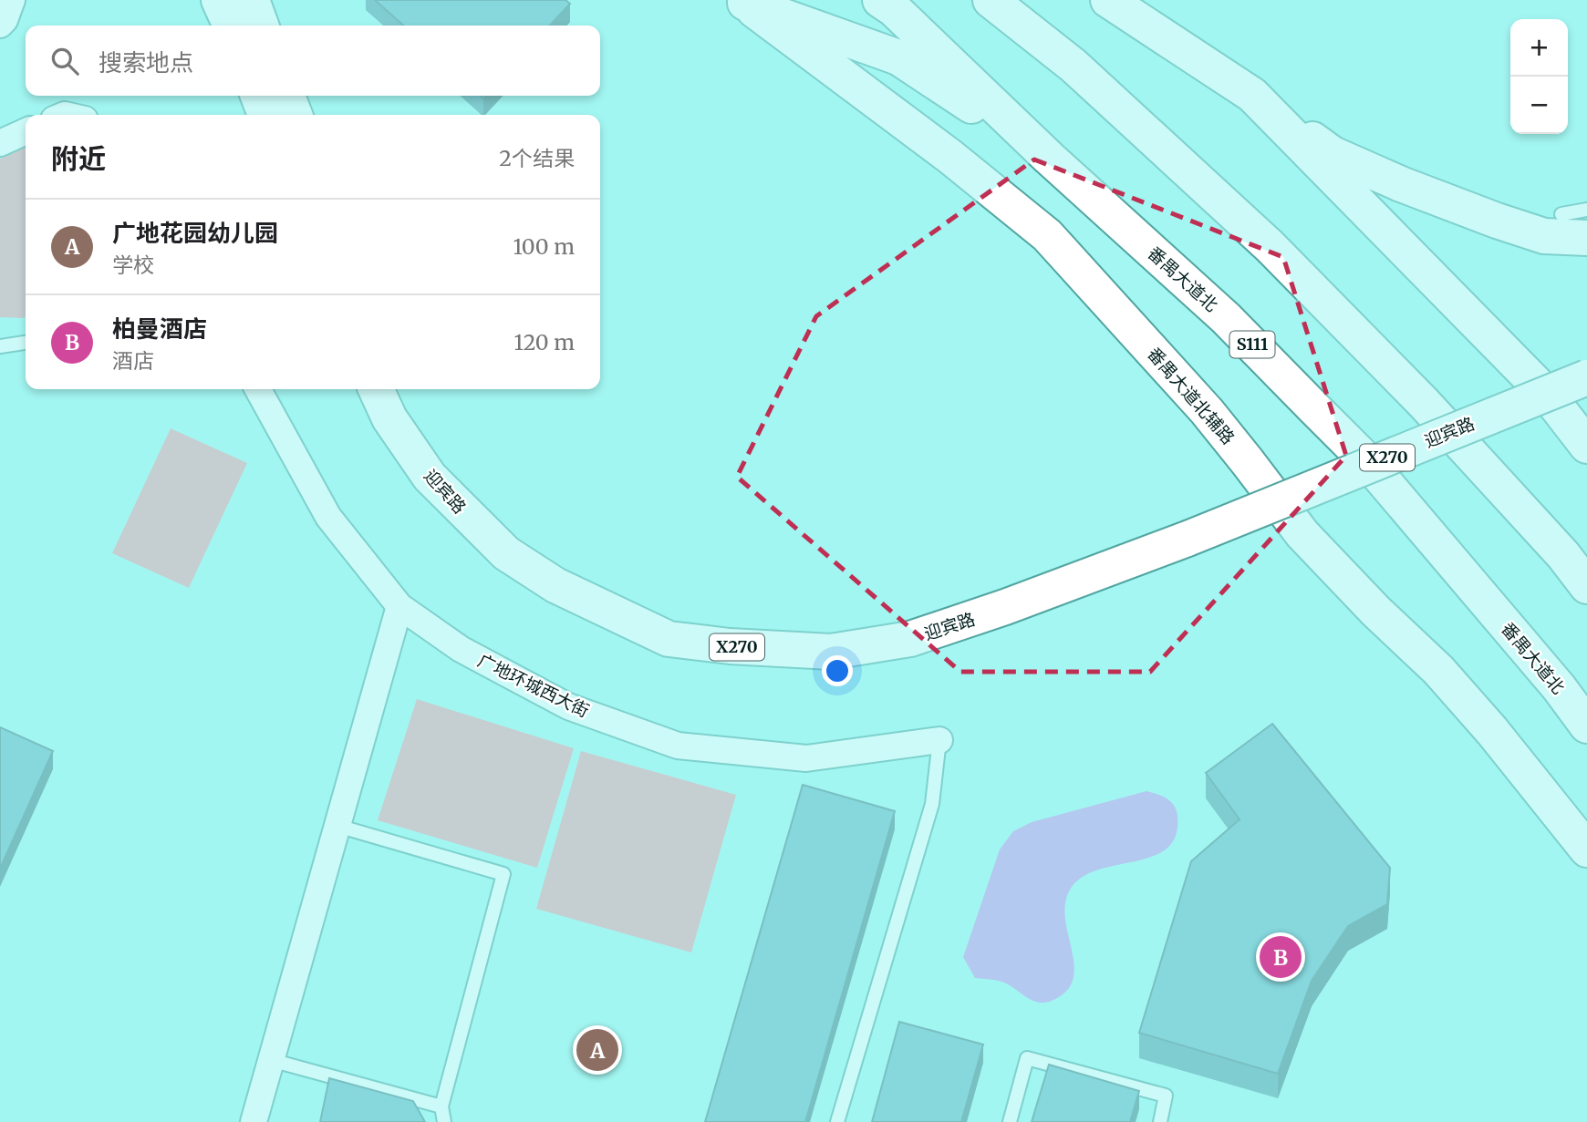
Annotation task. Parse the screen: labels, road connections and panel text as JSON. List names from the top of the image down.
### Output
{
  "streets": {
    "main road": [
      "番禺大道北",
      "S111",
      "番禺大道北辅路",
      "迎宾路",
      "X270"
    ],
    "street": ["广地环城西大街"]
  },
  "page": {
    "map_buttons": ["+", "−"],
    "search": "搜索地点",
    "heading": ["附近", "2个结果"],
    "list": [
      {
        "mark": "A",
        "name": "广地花园幼儿园",
        "note": "学校",
        "value": "100 m"
      },
      {
        "mark": "B",
        "name": "柏曼酒店",
        "note": "酒店",
        "value": "120 m"
      }
    ],
    "pins": ["B", "A"]
  }
}
